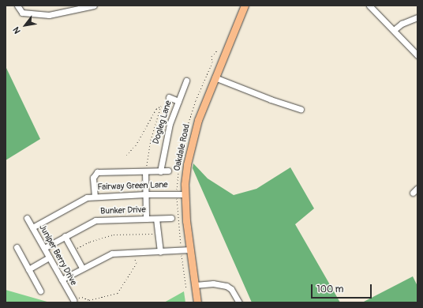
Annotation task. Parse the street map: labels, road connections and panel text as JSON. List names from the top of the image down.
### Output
{
  "streets": {
    "main road": ["Oakdale Road"],
    "street": [
      "Dogleg Lane",
      "Fairway Green Lane",
      "Bunker Drive",
      "Juniper Berry Drive"
    ]
  },
  "crossings": [
    ["Oakdale Road", "Fairway Green Lane"],
    ["Fairway Green Lane", "Juniper Berry Drive"],
    ["Bunker Drive", "Juniper Berry Drive"]
  ],
  "scale_bar": "100 m",
  "north": "bottom left"
}
